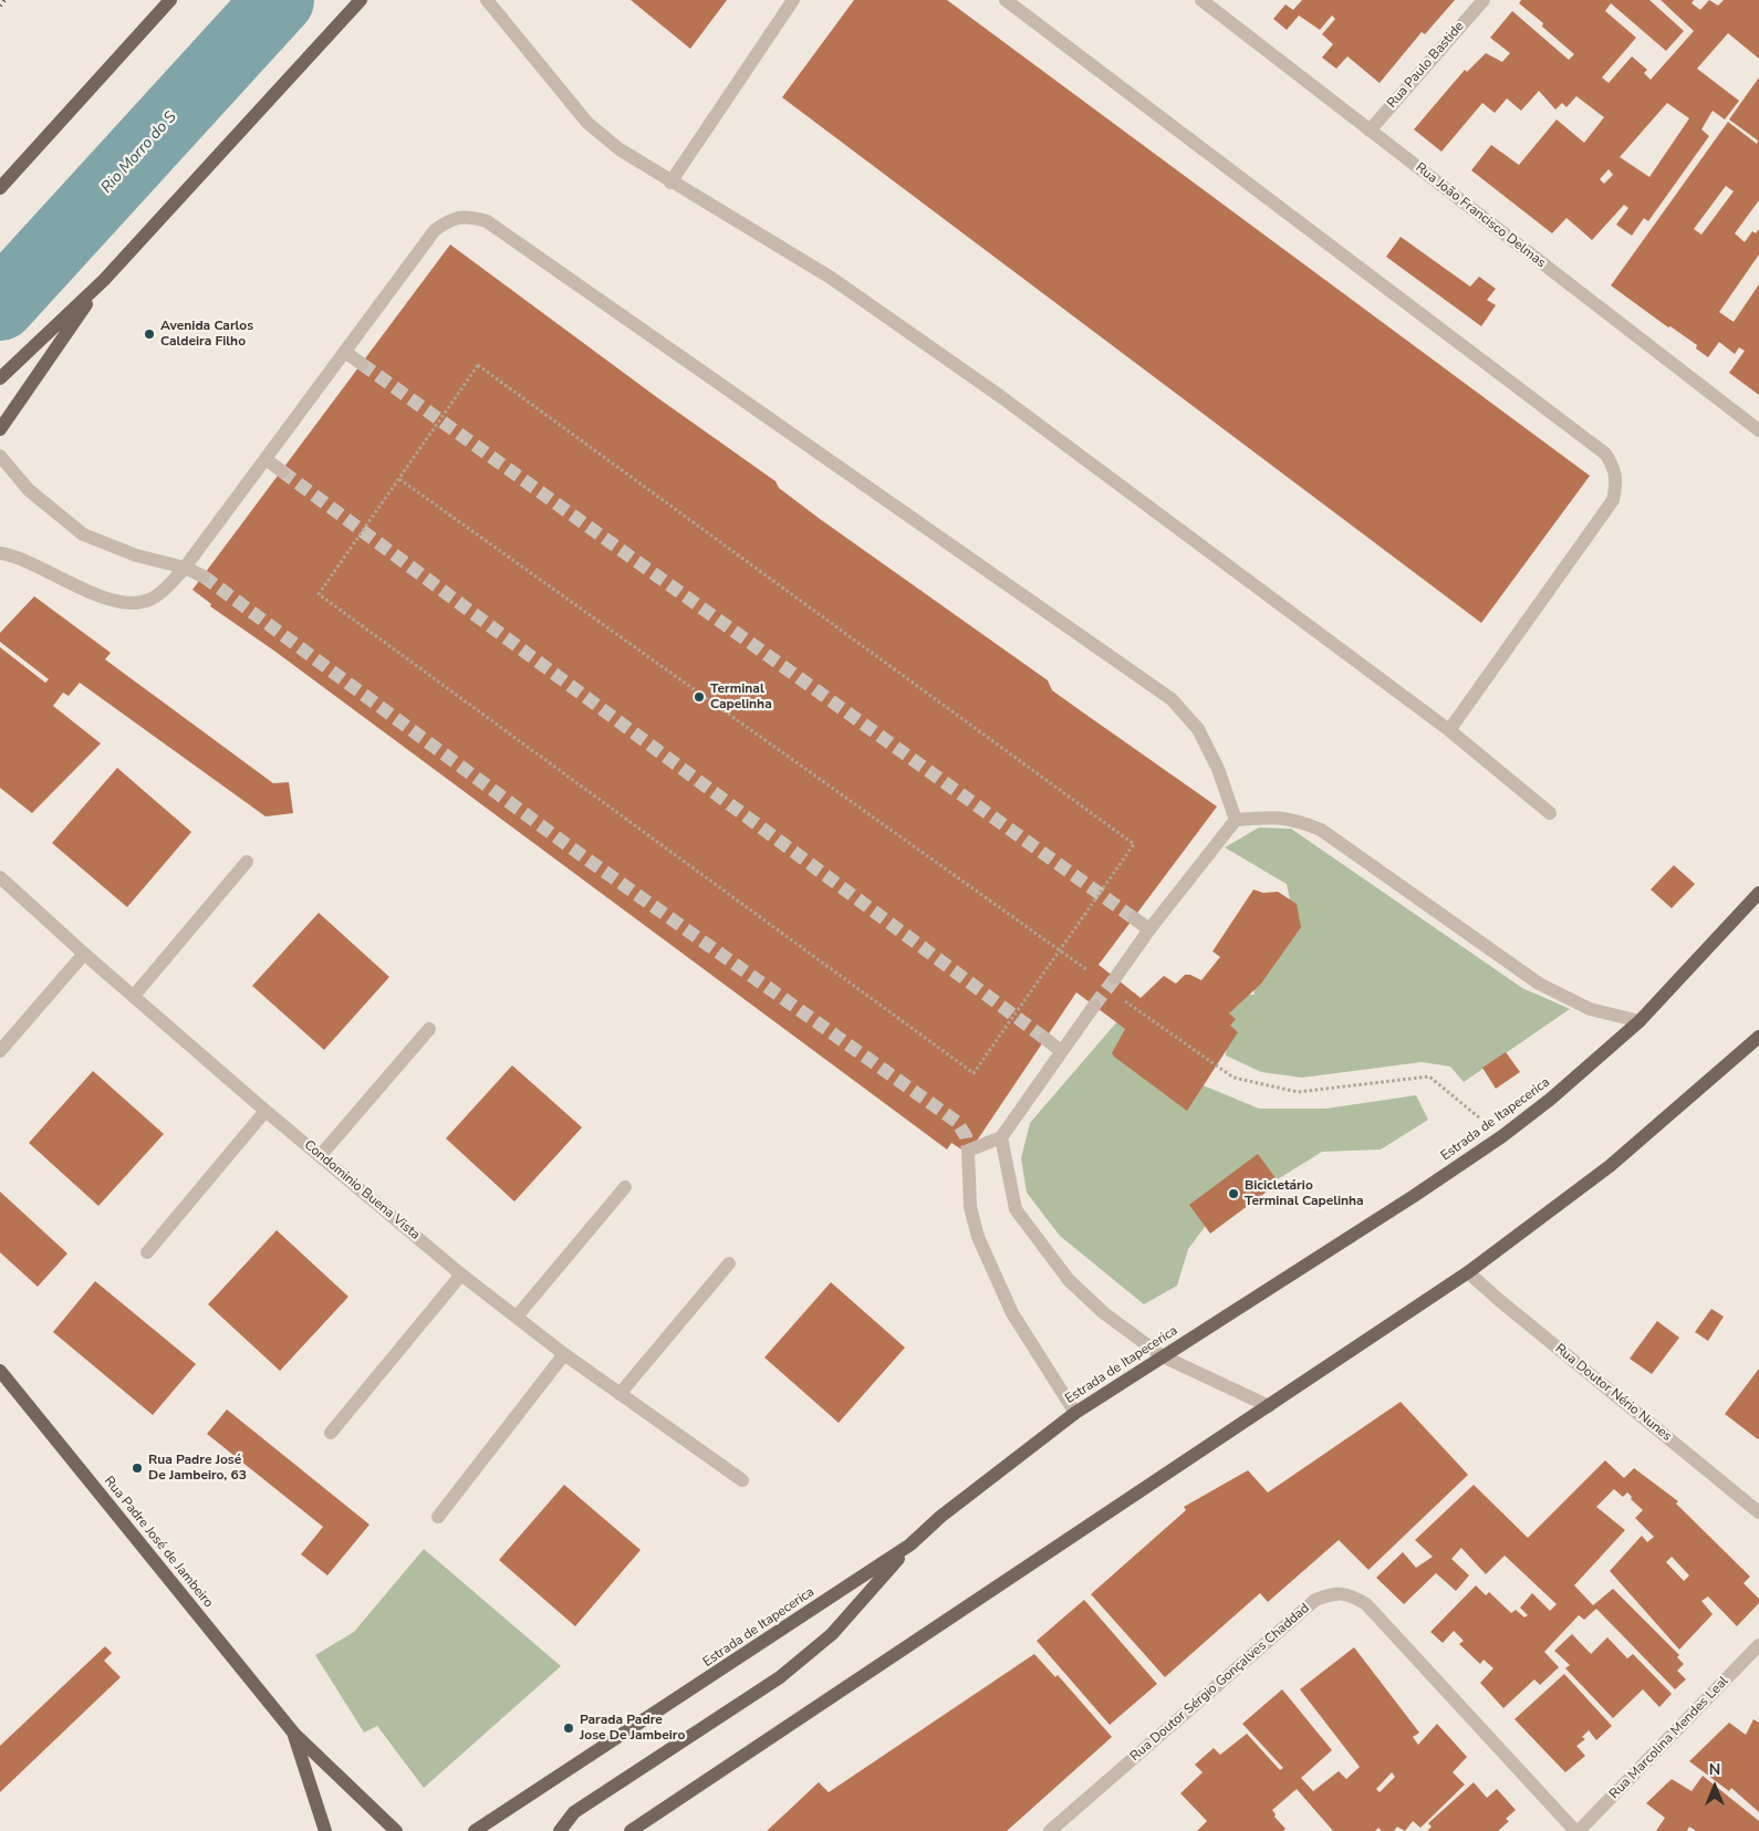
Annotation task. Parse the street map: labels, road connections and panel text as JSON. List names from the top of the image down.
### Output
{
  "streets": {
    "main road": ["Estrada de Itapecerica", "Rua Padre José de Jambeiro"],
    "street": [
      "Rua Paulo Bastide",
      "Rua João Francisco Delmas",
      "Condominio Buena Vista",
      "Rua Doutor Nério Nunes",
      "Rua Doutor Sérgio Gonçalves Chaddad",
      "Rua Marcolina Mendes Leal"
    ]
  },
  "crossings": [
    ["Rua Paulo Bastide", "Rua João Francisco Delmas"],
    ["Rua Doutor Sérgio Gonçalves Chaddad", "Rua Marcolina Mendes Leal"]
  ],
  "water": ["Rio Morro do S"],
  "places": [
    "Avenida Carlos Caldeira Filho",
    "Terminal Capelinha",
    "Bicicletário Terminal Capelinha",
    "Rua Padre José De Jambeiro, 63",
    "Parada Padre Jose De Jambeiro"
  ],
  "north": "top"
}
